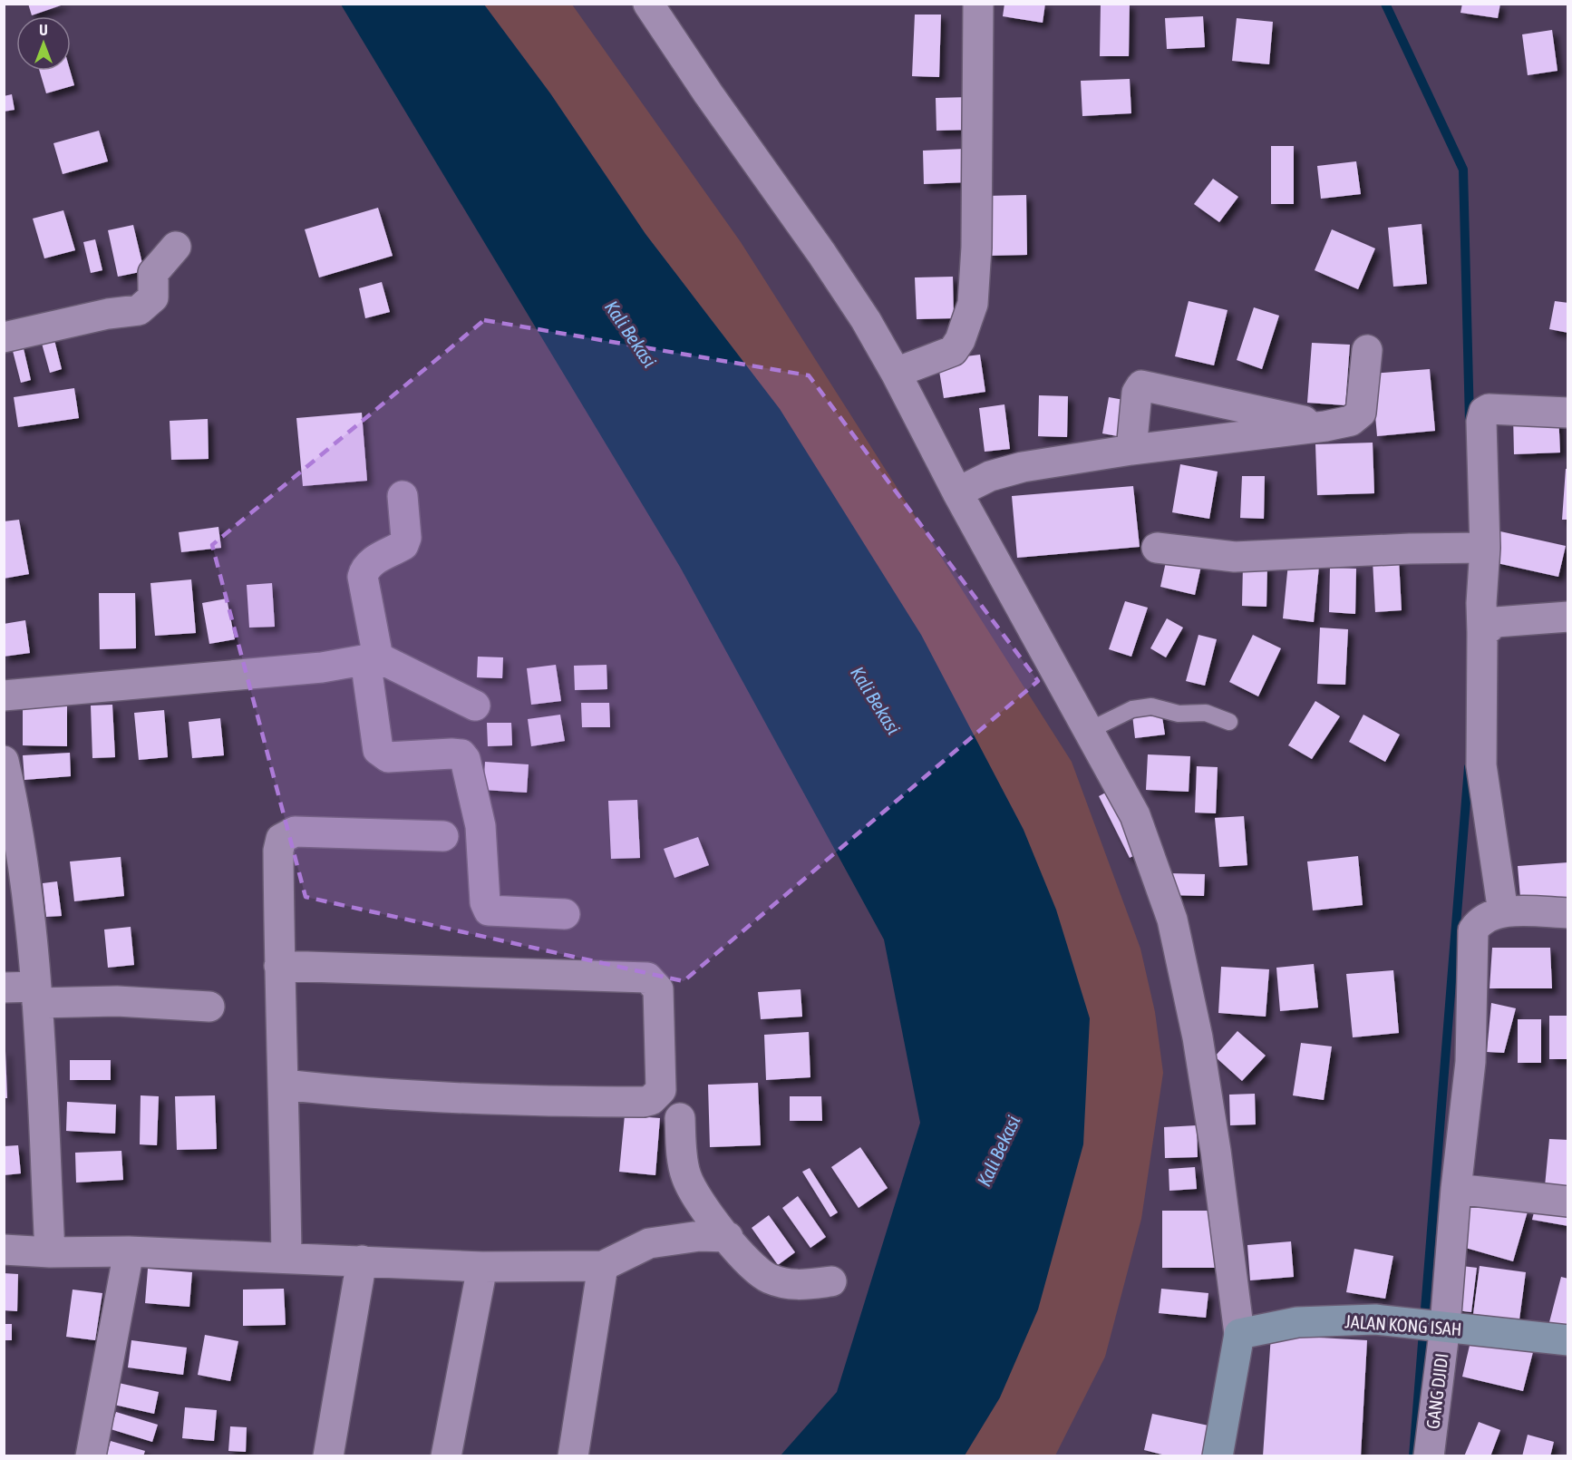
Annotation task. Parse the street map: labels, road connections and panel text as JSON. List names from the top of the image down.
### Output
{
  "streets": {
    "street": ["JALAN KONG ISAH", "GANG DJIDI"]
  },
  "crossings": [
    ["JALAN KONG ISAH", "GANG DJIDI"]
  ],
  "water": ["Kali Bekasi"],
  "north": "top"
}
